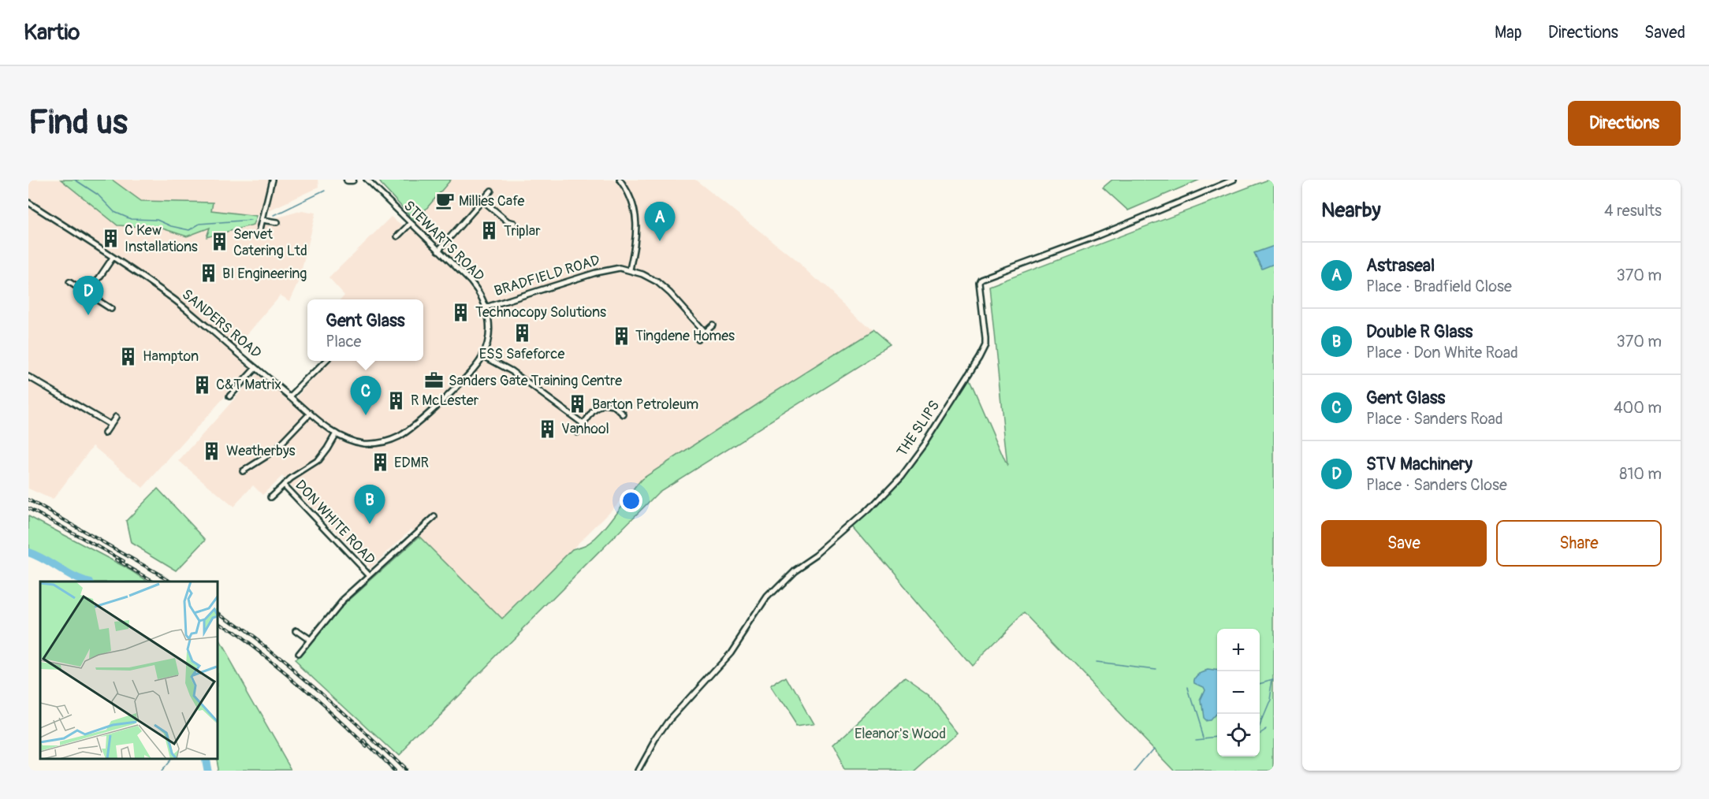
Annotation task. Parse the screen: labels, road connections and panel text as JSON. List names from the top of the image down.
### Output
{
  "streets": {
    "street": [
      "STEWARTS ROAD",
      "BRADFIELD ROAD",
      "SANDERS ROAD",
      "THE SLIPS",
      "DON WHITE ROAD"
    ]
  },
  "crossings": [
    ["STEWARTS ROAD", "BRADFIELD ROAD"],
    ["STEWARTS ROAD", "SANDERS ROAD"],
    ["SANDERS ROAD", "DON WHITE ROAD"]
  ],
  "parks": ["Eleanor's Wood"],
  "places": {
    "cafe": ["Millies Cafe"],
    "building": [
      "Triplar",
      "C Kew Installations",
      "Servet Catering Ltd",
      "BI Engineering",
      "Technocopy Solutions",
      "ESS Safeforce",
      "Tingdene Homes",
      "Hampton",
      "C&T Matrix",
      "R McLester",
      "Barton Petroleum",
      "Vanhool",
      "Weatherbys",
      "EDMR"
    ],
    "office": ["Sanders Gate Training Centre"]
  },
  "page": {
    "header": "Kartio",
    "nav": ["Map", "Directions", "Saved"],
    "buttons": [
      "Directions",
      ["Save", "Share"]
    ],
    "title": "Find us",
    "heading": ["Nearby", "4 results"],
    "pins": [
      "A",
      "D",
      "C",
      "B"
    ],
    "list": [
      {
        "mark": "A",
        "name": "Astraseal",
        "note": "Place · Bradfield Close",
        "value": "370 m"
      },
      {
        "mark": "B",
        "name": "Double R Glass",
        "note": "Place · Don White Road",
        "value": "370 m"
      },
      {
        "mark": "C",
        "name": "Gent Glass",
        "note": "Place · Sanders Road",
        "value": "400 m"
      },
      {
        "mark": "D",
        "name": "STV Machinery",
        "note": "Place · Sanders Close",
        "value": "810 m"
      }
    ],
    "popup": ["Gent Glass", "Place"],
    "map_buttons": ["+", "−"]
  }
}
